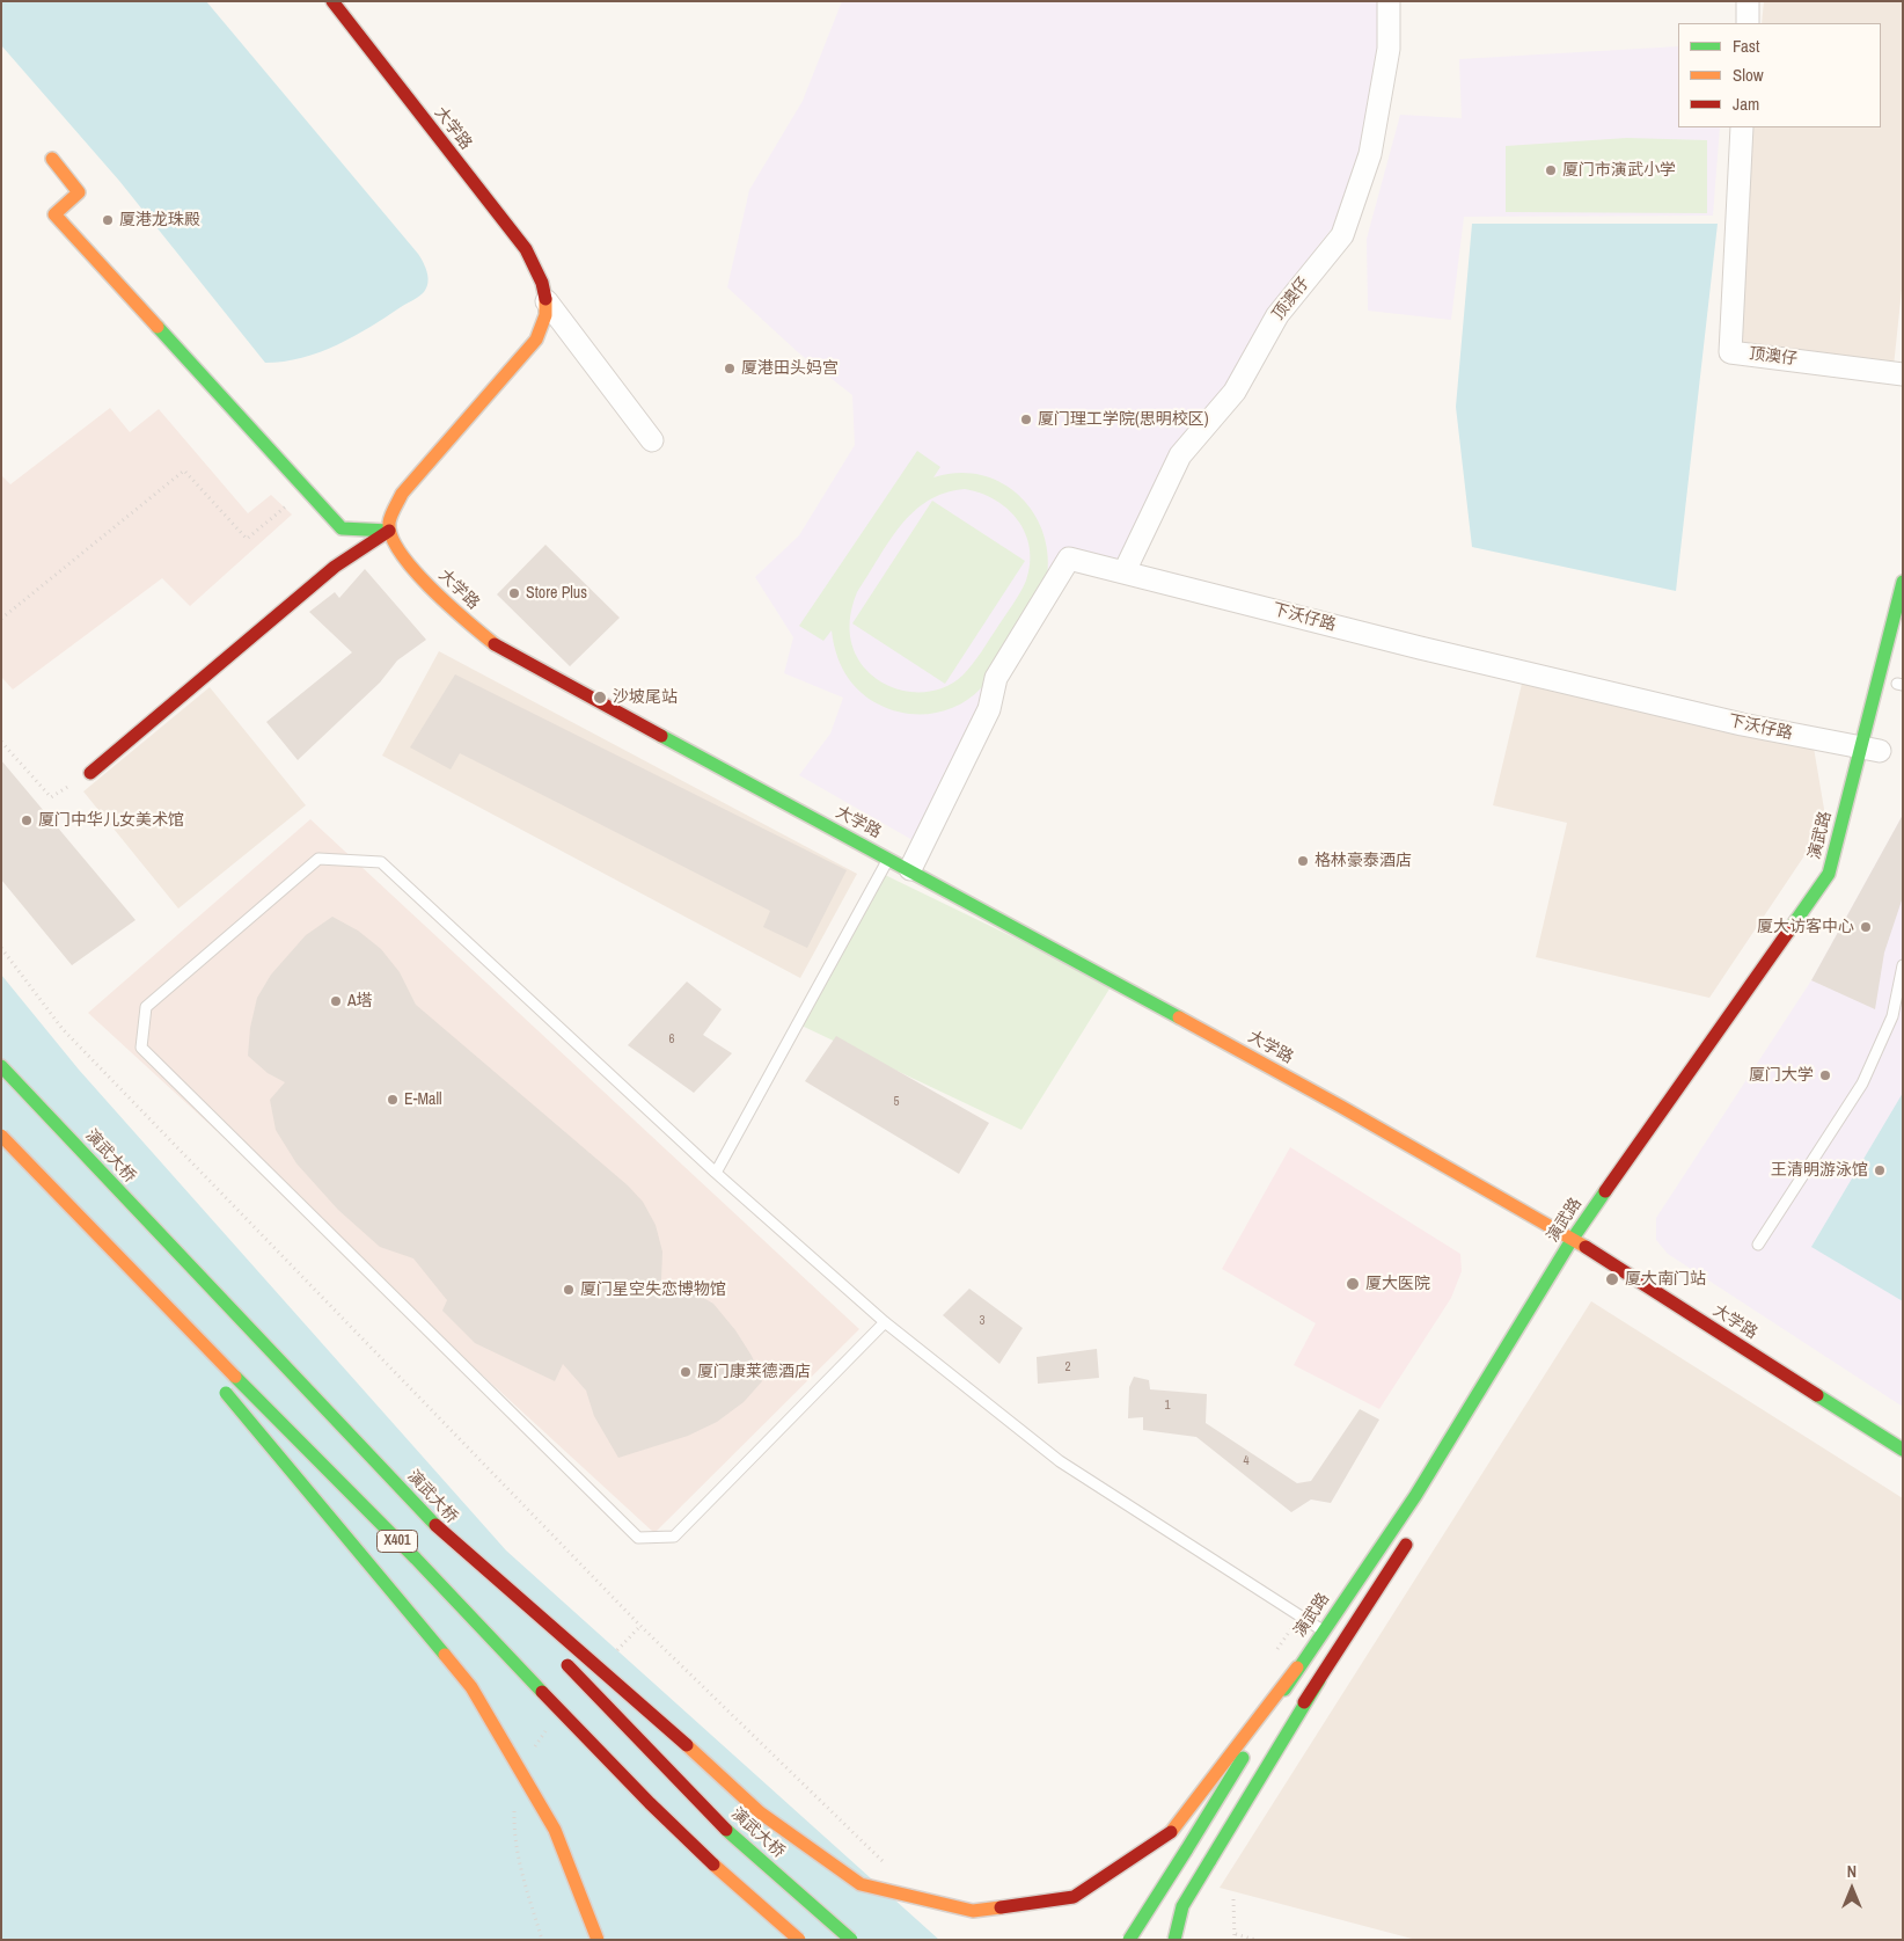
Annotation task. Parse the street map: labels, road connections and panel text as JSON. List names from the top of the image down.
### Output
{
  "streets": {
    "main road": [
      "大学路",
      "演武路",
      "演武大桥",
      "X401"
    ],
    "street": ["顶澳仔", "下沃仔路"]
  },
  "crossings": [
    ["大学路", "下沃仔路"],
    ["大学路", "演武路"],
    ["顶澳仔", "下沃仔路"],
    ["下沃仔路", "演武路"]
  ],
  "places": [
    "厦门市演武小学",
    "厦港龙珠殿",
    "厦港田头妈宫",
    "厦门理工学院(思明校区)",
    "Store Plus",
    "沙坡尾站",
    "厦门中华儿女美术馆",
    "格林豪泰酒店",
    "厦大访客中心",
    "A塔",
    "厦门大学",
    "E-Mall",
    "王清明游泳馆",
    "厦大南门站",
    "厦大医院",
    "厦门星空失恋博物馆",
    "厦门康莱德酒店"
  ],
  "house_numbers": [
    "6",
    "5",
    "3",
    "2",
    "1",
    "4"
  ],
  "legend": ["Fast", "Slow", "Jam"],
  "north": "top"
}
